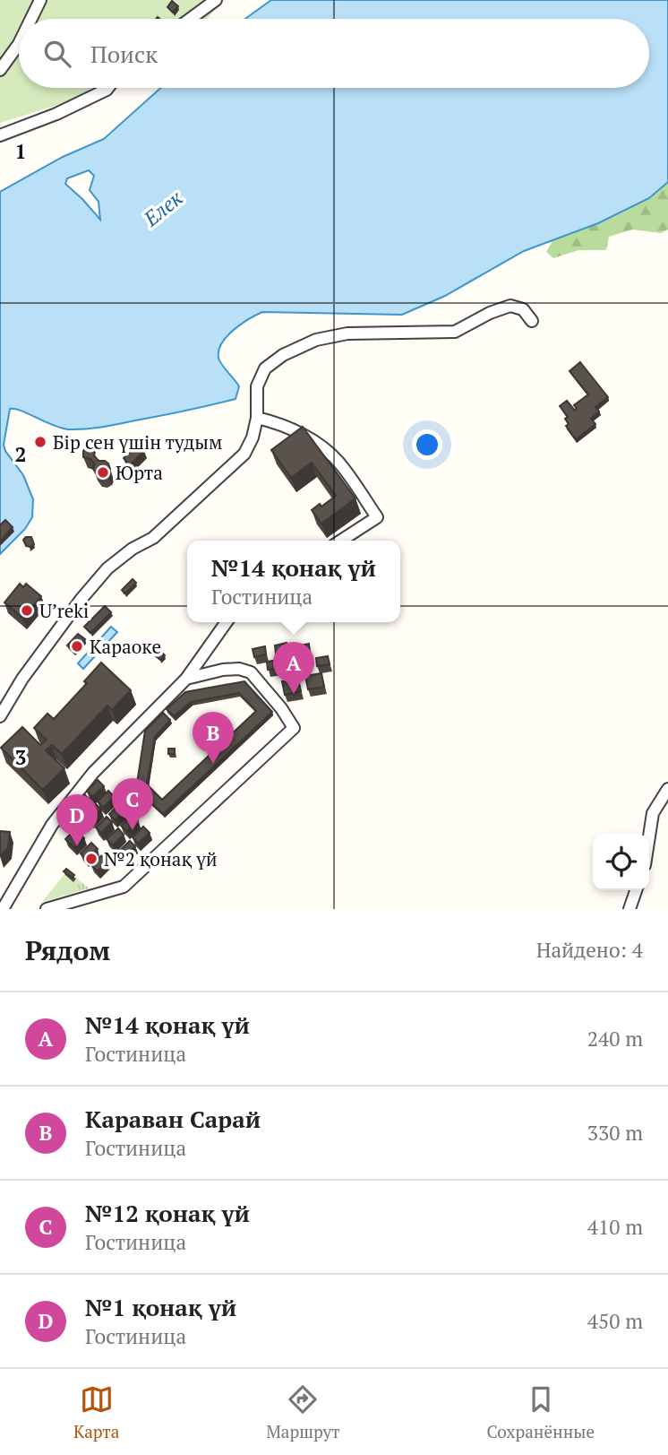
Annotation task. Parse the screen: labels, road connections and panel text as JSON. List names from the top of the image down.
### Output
{
  "water": ["Елек"],
  "places": [
    "Бір сен үшін тудым",
    "Юрта",
    "U’reki",
    "Караоке",
    "№2 қонақ үй"
  ],
  "page": {
    "search": "Поиск",
    "popup": ["№14 қонақ үй", "Гостиница"],
    "pins": [
      "A",
      "B",
      "C",
      "D"
    ],
    "heading": ["Рядом", "Найдено: 4"],
    "list": [
      {
        "mark": "A",
        "name": "№14 қонақ үй",
        "note": "Гостиница",
        "value": "240 m"
      },
      {
        "mark": "B",
        "name": "Караван Сарай",
        "note": "Гостиница",
        "value": "330 m"
      },
      {
        "mark": "C",
        "name": "№12 қонақ үй",
        "note": "Гостиница",
        "value": "410 m"
      },
      {
        "mark": "D",
        "name": "№1 қонақ үй",
        "note": "Гостиница",
        "value": "450 m"
      }
    ],
    "nav": ["Карта", "Маршрут", "Сохранённые"]
  },
  "grid": {
    "rows": ["1", "2", "3"]
  }
}
